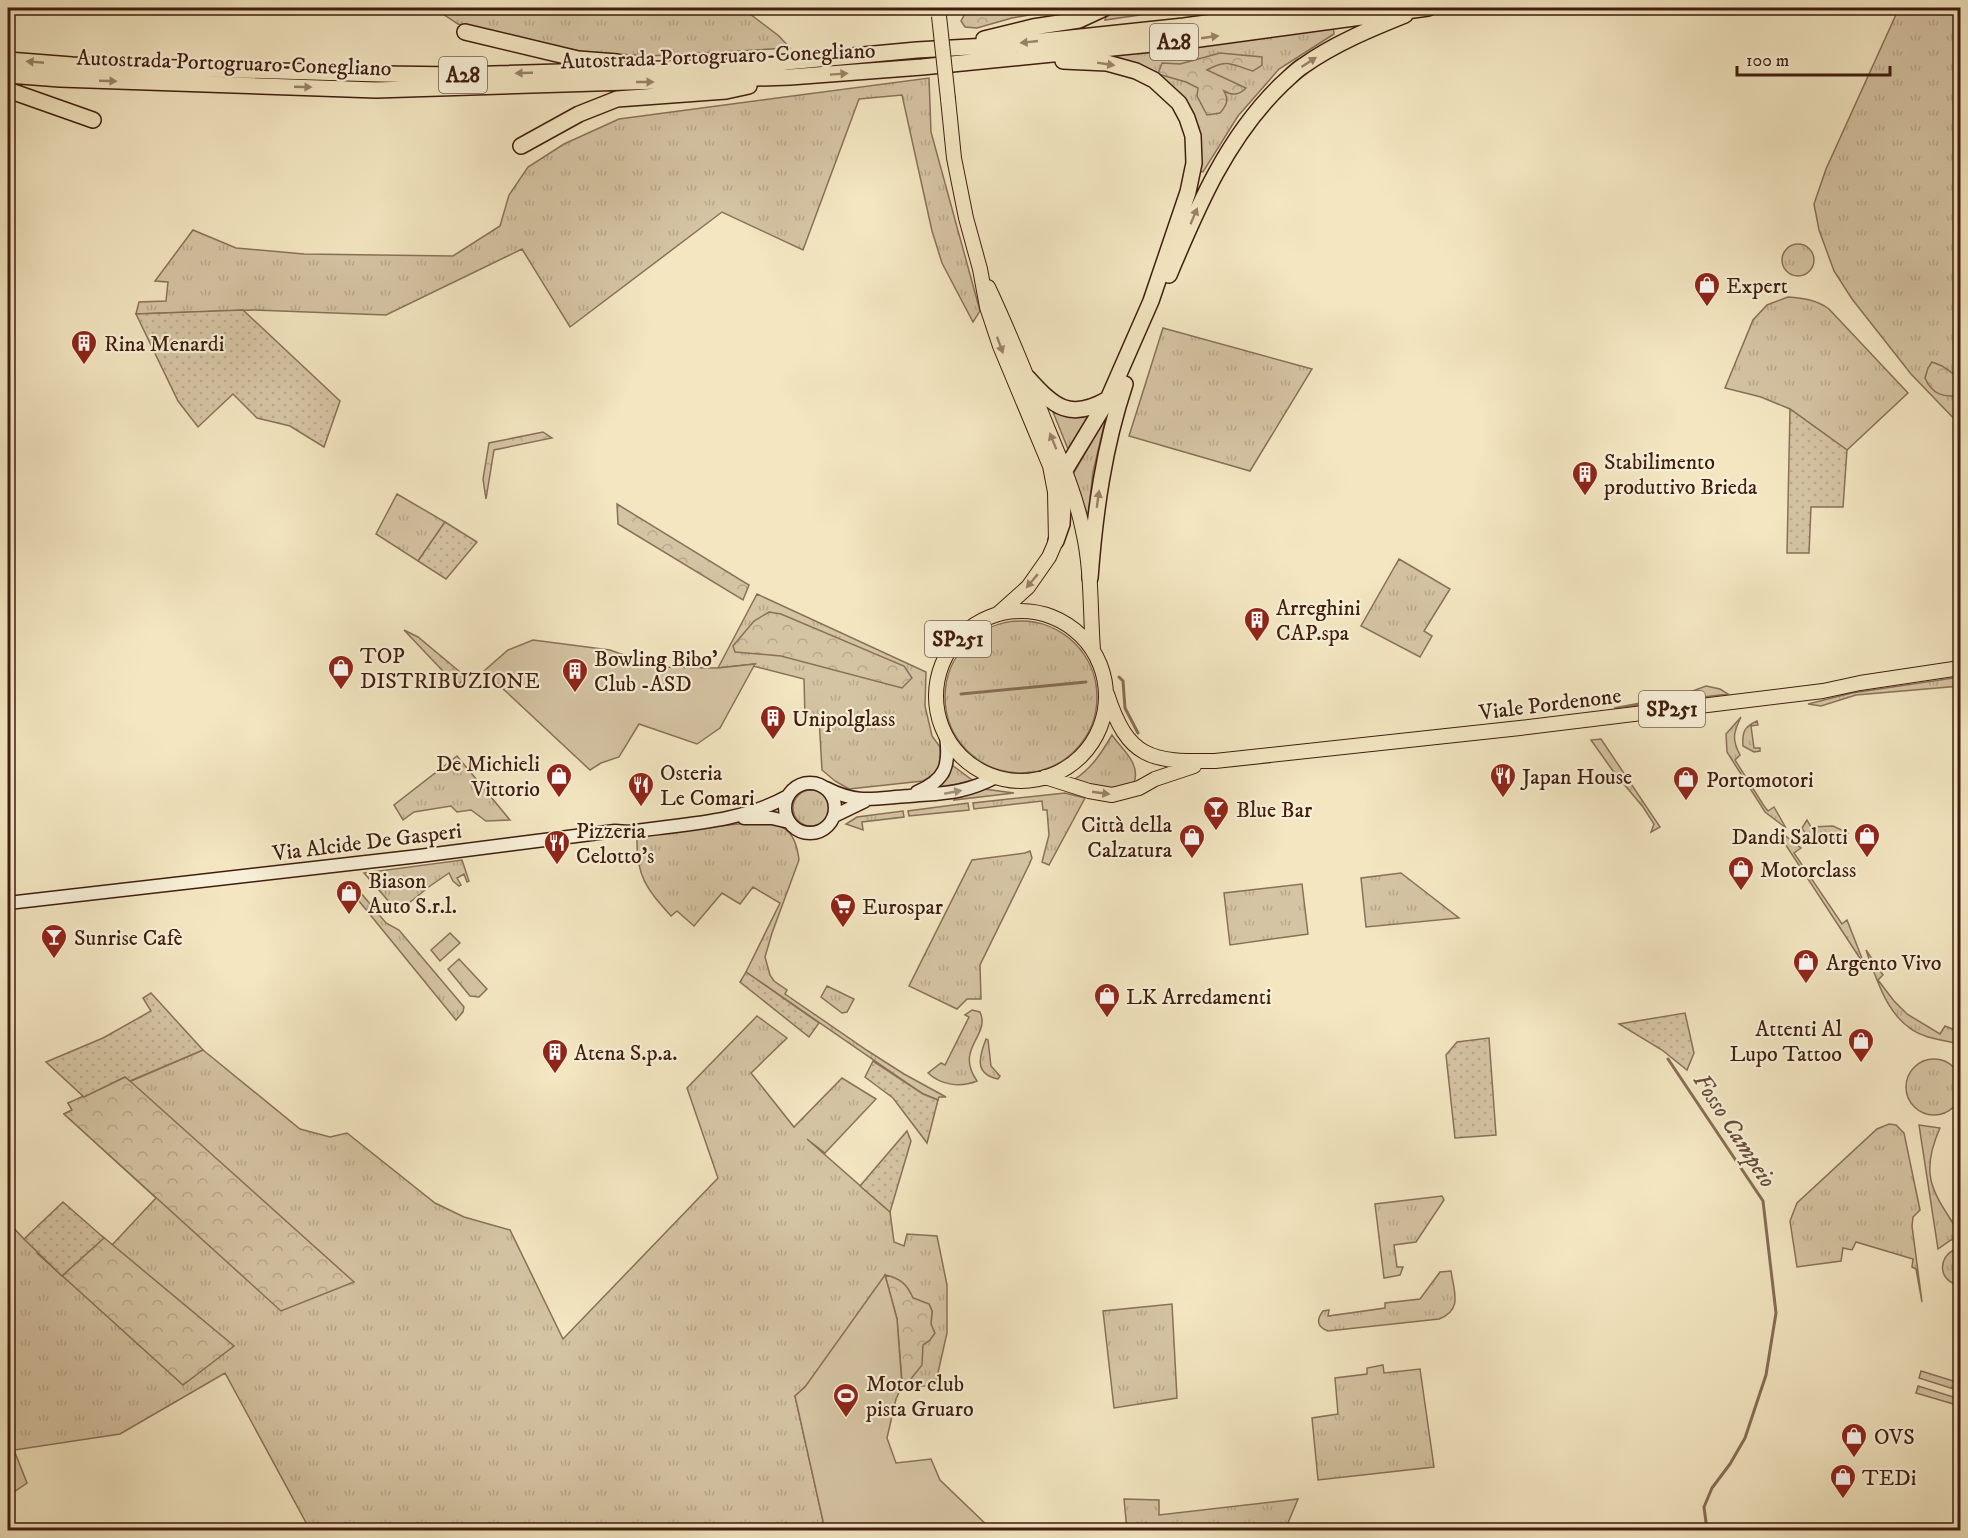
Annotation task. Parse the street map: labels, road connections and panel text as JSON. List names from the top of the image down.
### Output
{
  "streets": {
    "highway": ["A28", "Autostrada Portogruaro-Conegliano"],
    "main road": ["SP251", "Viale Pordenone", "Via Alcide De Gasperi"]
  },
  "crossings": [
    ["SP251", "Viale Pordenone"]
  ],
  "water": ["Fosso Campeio"],
  "places": {
    "shop": [
      "Expert",
      "TOP DISTRIBUZIONE",
      "De Michieli Vittorio",
      "Portomotori",
      "Dandi Salotti",
      "Città della Calzatura",
      "Motorclass",
      "Biason Auto S.r.l.",
      "Argento Vivo",
      "LK Arredamenti",
      "Attenti Al Lupo Tattoo",
      "OVS",
      "TEDi"
    ],
    "building": [
      "Rina Menardi",
      "Stabilimento produttivo Brieda",
      "Arreghini CAP.spa",
      "Bowling Bibo' Club -ASD",
      "Unipolglass",
      "Atena S.p.a."
    ],
    "restaurant": ["Japan House", "Osteria Le Comari", "Pizzeria Celotto's"],
    "bar": ["Blue Bar", "Sunrise Cafè"],
    "supermarket": ["Eurospar"],
    "sports": ["Motor club pista Gruaro"]
  },
  "scale_bar": "100 m"
}
